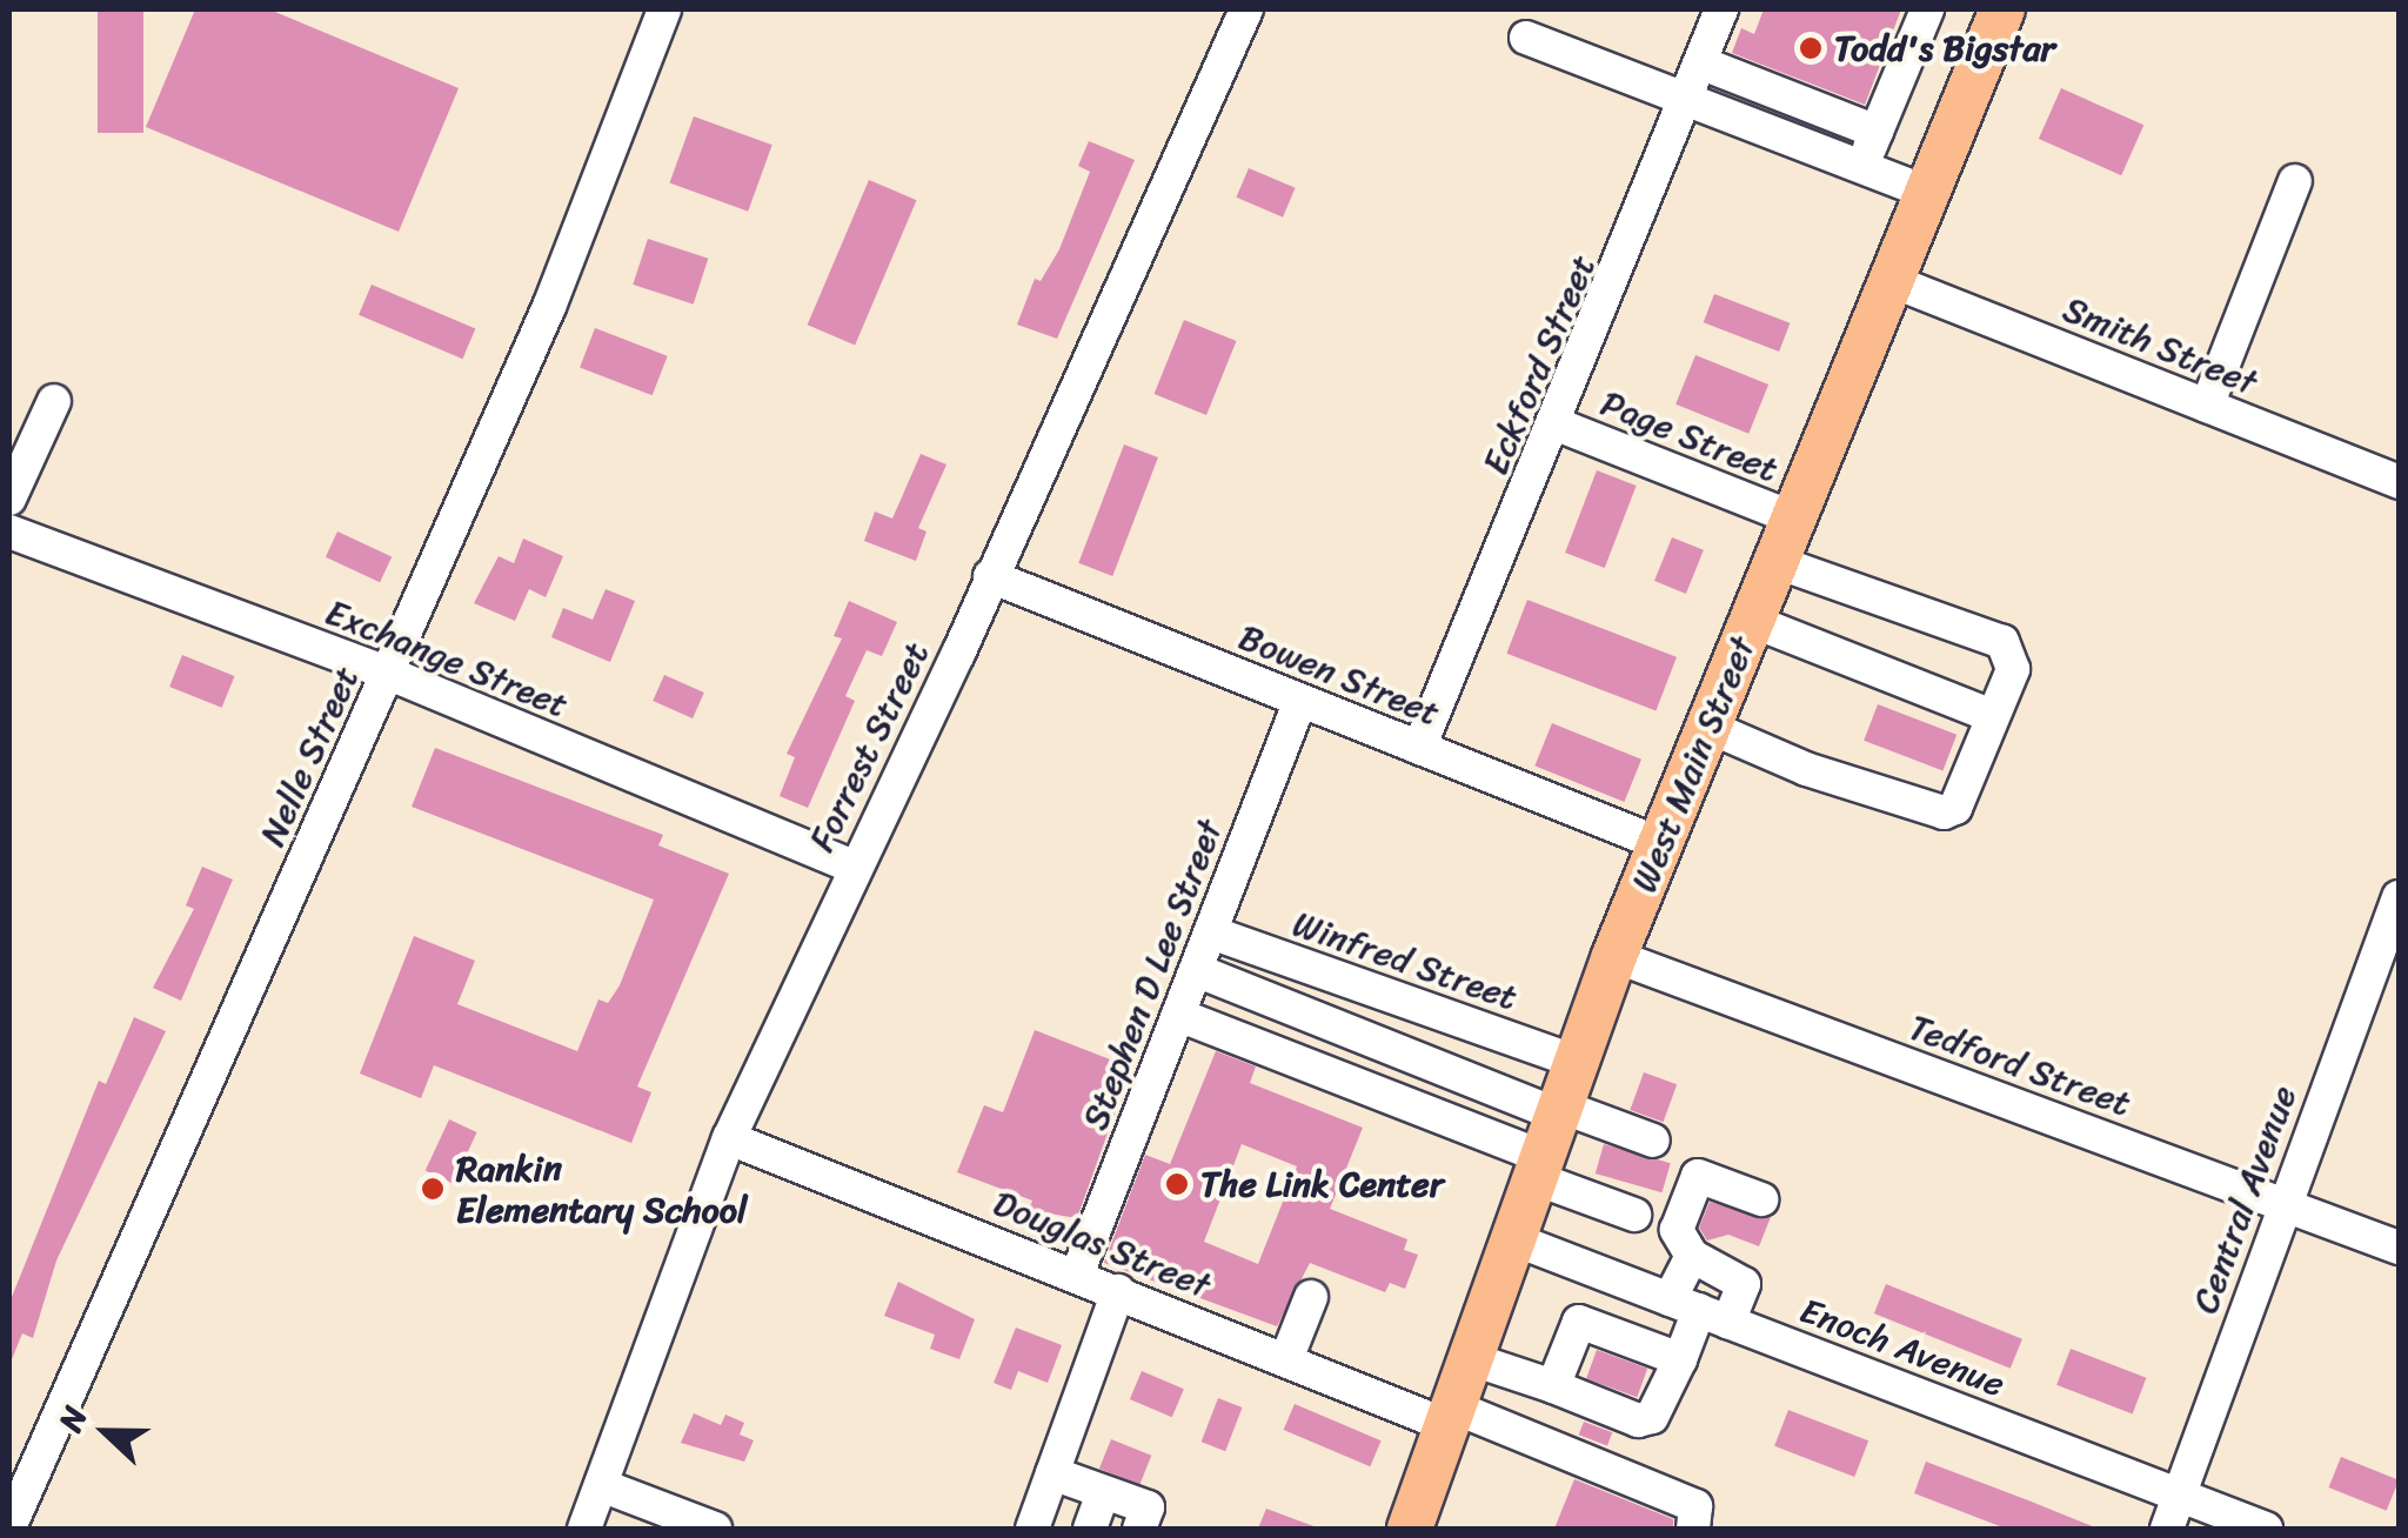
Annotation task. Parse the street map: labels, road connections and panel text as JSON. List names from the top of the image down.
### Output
{
  "streets": {
    "main road": ["West Main Street"],
    "street": [
      "Smith Street",
      "Eckford Street",
      "Page Street",
      "Exchange Street",
      "Bowen Street",
      "Forrest Street",
      "Nelle Street",
      "Winfred Street",
      "Stephen D Lee Street",
      "Tedford Street",
      "Central Avenue",
      "Douglas Street",
      "Enoch Avenue"
    ]
  },
  "crossings": [
    ["Smith Street", "West Main Street"],
    ["Eckford Street", "Page Street"],
    ["Eckford Street", "Bowen Street"],
    ["Page Street", "West Main Street"],
    ["Exchange Street", "Forrest Street"],
    ["Exchange Street", "Nelle Street"],
    ["Bowen Street", "Forrest Street"],
    ["Bowen Street", "West Main Street"],
    ["Bowen Street", "Stephen D Lee Street"],
    ["Forrest Street", "Douglas Street"],
    ["West Main Street", "Winfred Street"],
    ["West Main Street", "Tedford Street"],
    ["West Main Street", "Douglas Street"],
    ["West Main Street", "Enoch Avenue"],
    ["Winfred Street", "Stephen D Lee Street"],
    ["Stephen D Lee Street", "Douglas Street"],
    ["Tedford Street", "Central Avenue"],
    ["Central Avenue", "Enoch Avenue"]
  ],
  "places": ["Todd's Bigstar", "The Link Center", "Rankin Elementary School"],
  "north": "left"
}
